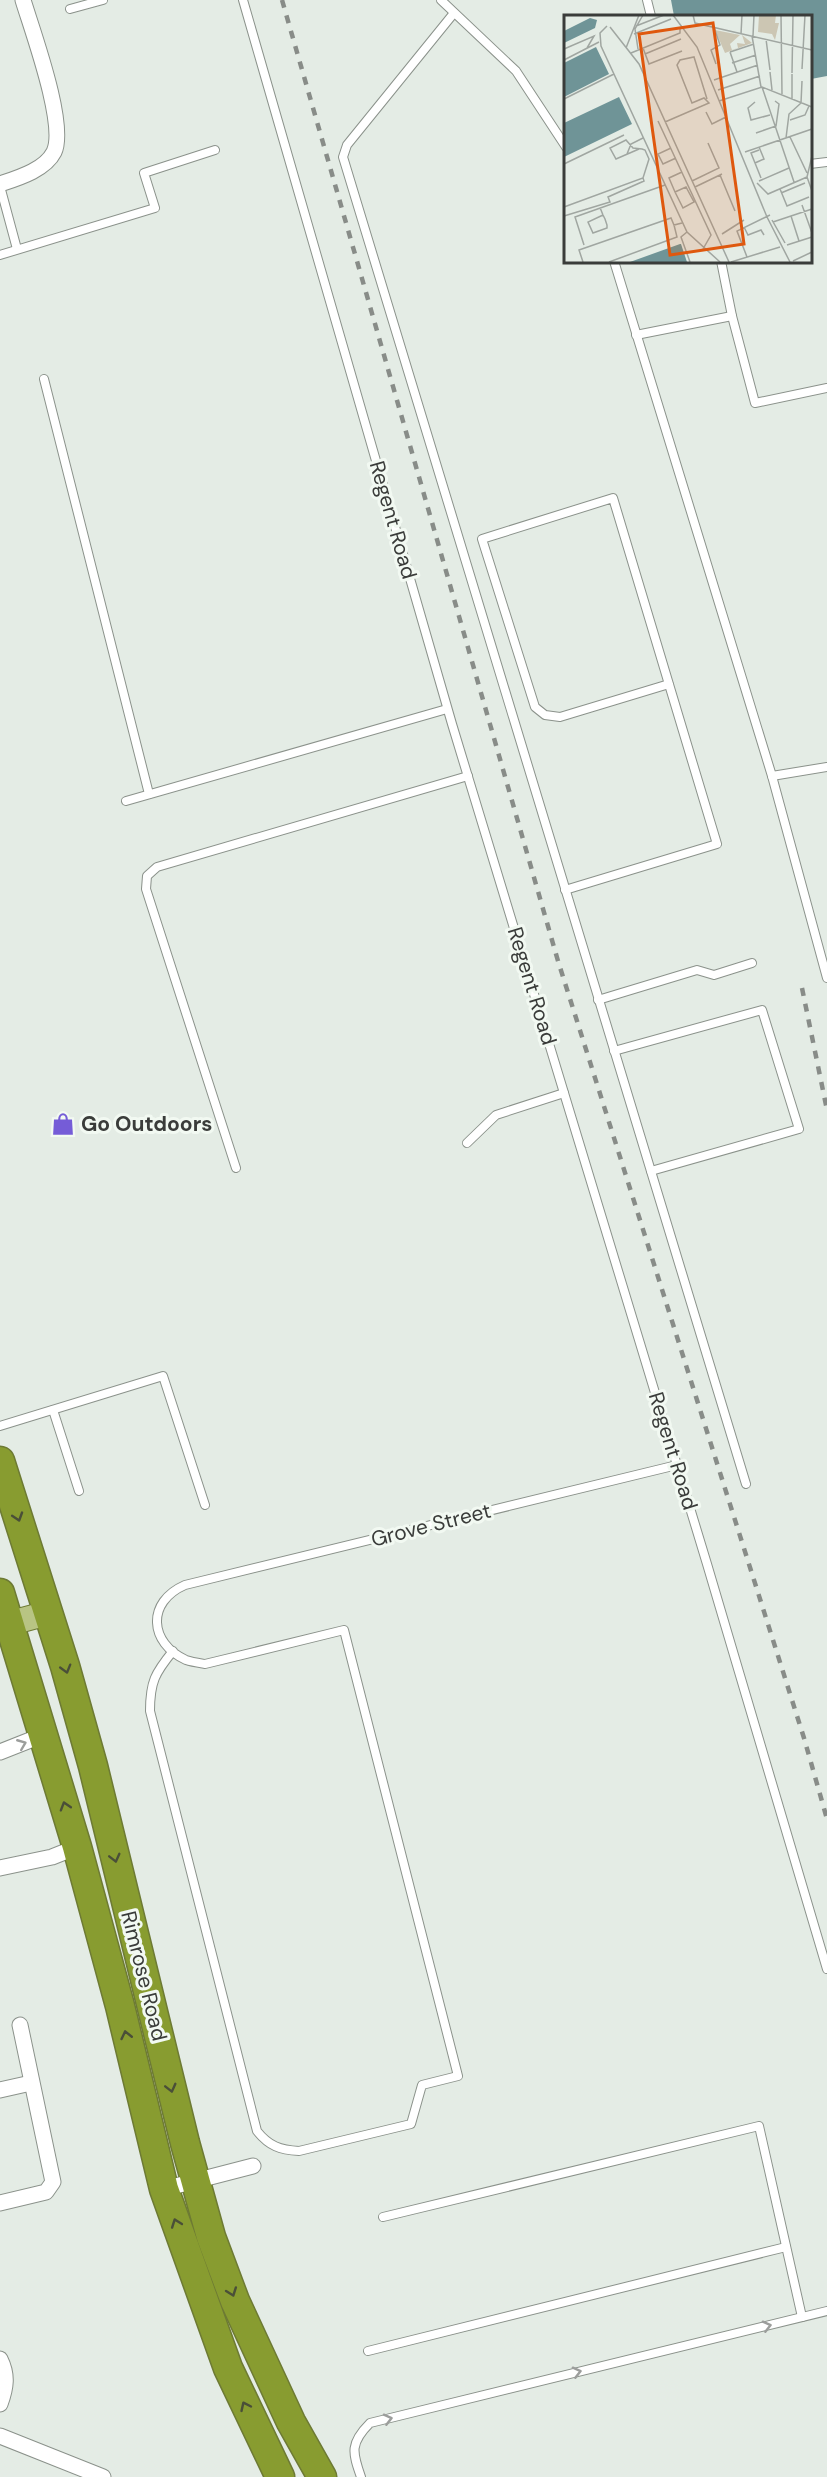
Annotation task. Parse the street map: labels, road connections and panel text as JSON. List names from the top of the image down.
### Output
{
  "streets": {
    "highway": ["Rimrose Road"],
    "lane": ["Regent Road", "Grove Street"]
  },
  "crossings": [
    ["Regent Road", "Grove Street"]
  ],
  "places": {
    "shop": ["Go Outdoors"]
  }
}
